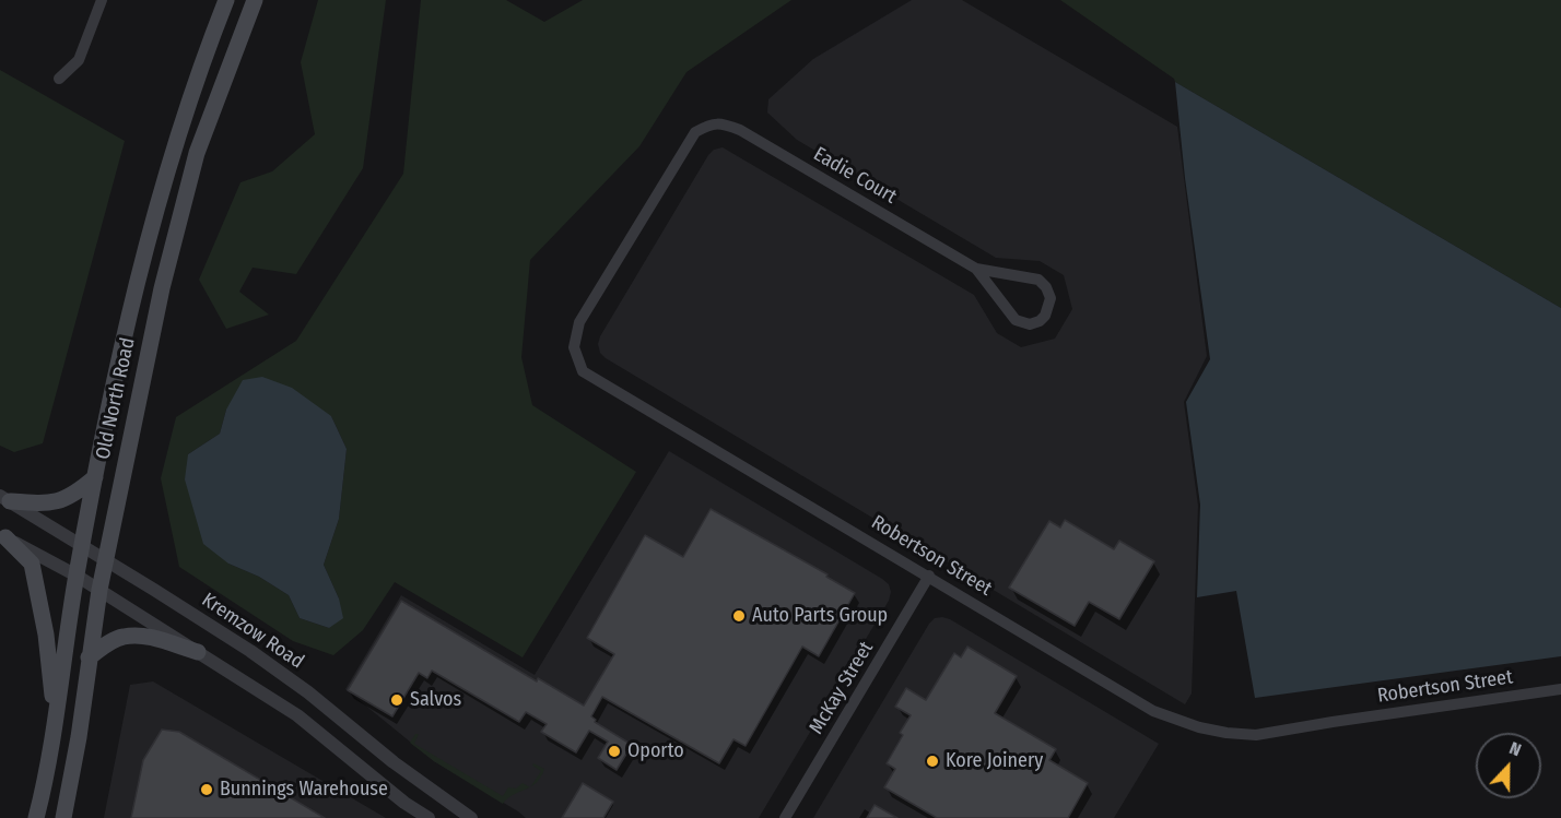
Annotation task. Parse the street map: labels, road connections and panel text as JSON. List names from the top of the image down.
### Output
{
  "streets": {
    "main road": ["Old North Road"],
    "street": [
      "Eadie Court",
      "Robertson Street",
      "Kremzow Road",
      "McKay Street"
    ]
  },
  "crossings": [
    ["Eadie Court", "Robertson Street"],
    ["Old North Road", "Kremzow Road"],
    ["Robertson Street", "McKay Street"]
  ],
  "places": [
    "Auto Parts Group",
    "Salvos",
    "Oporto",
    "Kore Joinery",
    "Bunnings Warehouse"
  ],
  "north": "top"
}
